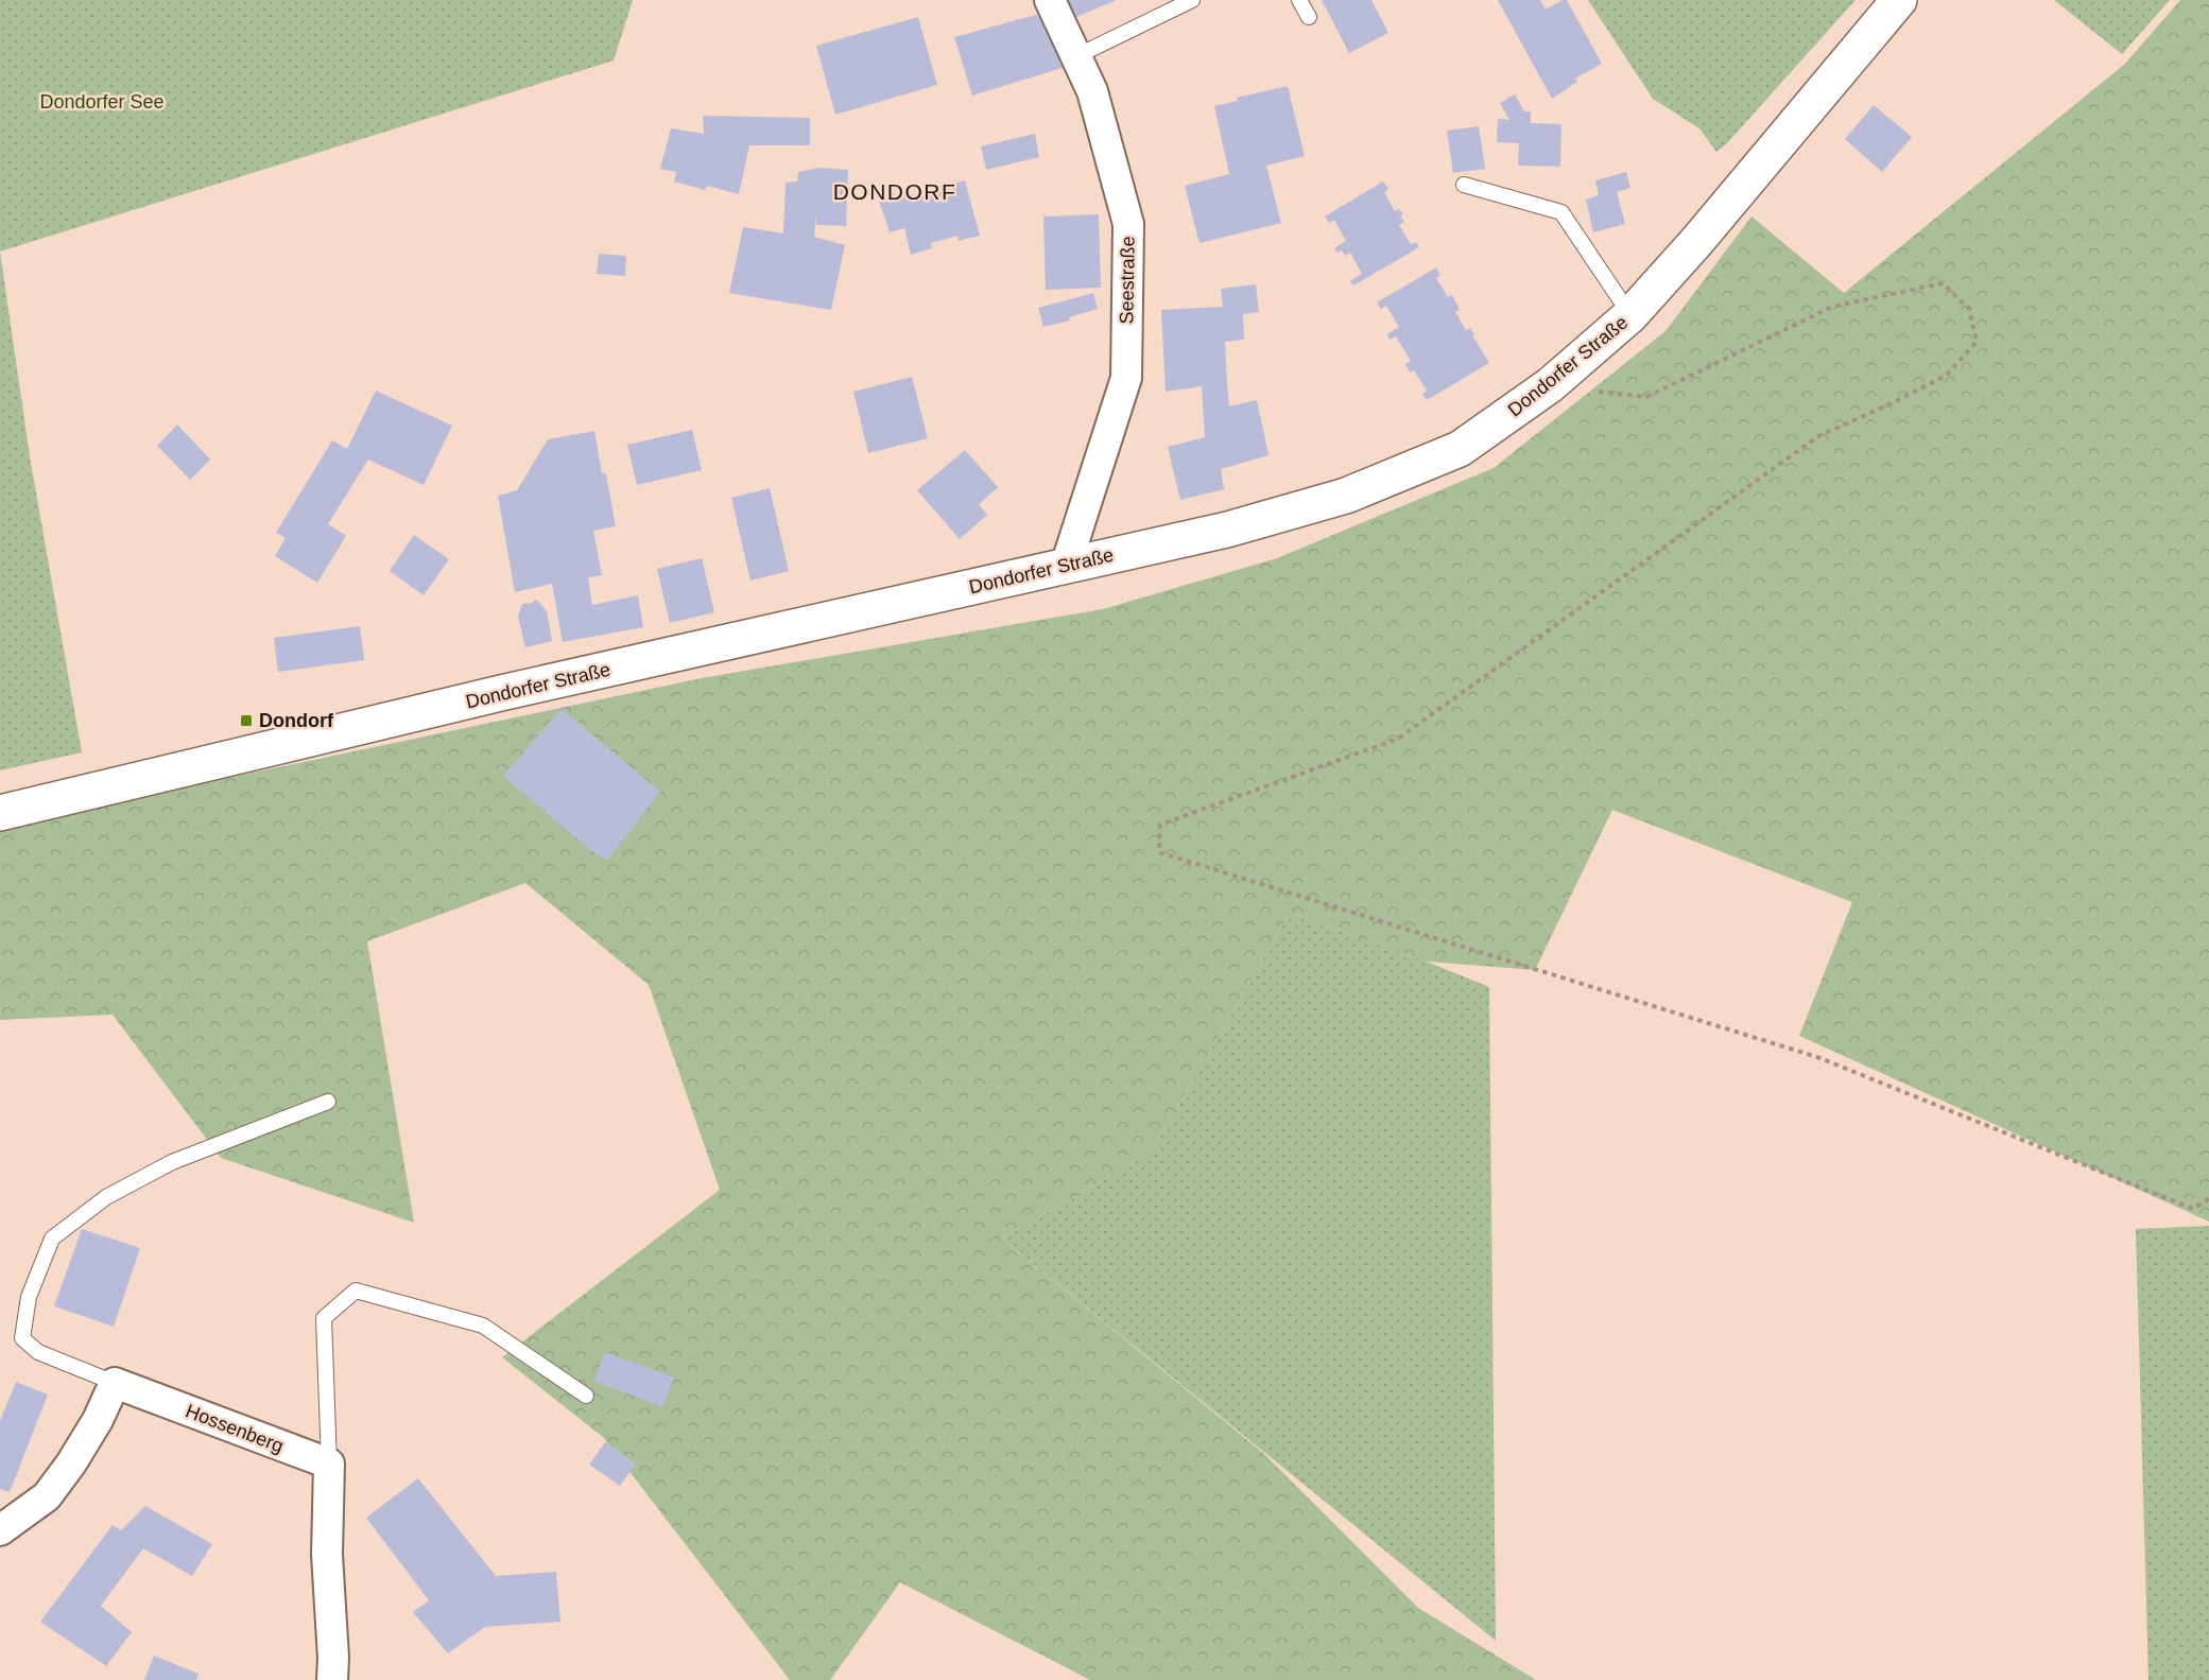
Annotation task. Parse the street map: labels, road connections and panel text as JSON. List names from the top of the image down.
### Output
{
  "streets": {
    "main road": ["Dondorfer Straße"],
    "street": ["Seestraße", "Hossenberg"]
  },
  "crossings": [
    ["Seestraße", "Dondorfer Straße"]
  ],
  "districts": ["DONDORF"],
  "parks": ["Dondorfer See"],
  "places": {
    "transit": ["Dondorf"]
  }
}
